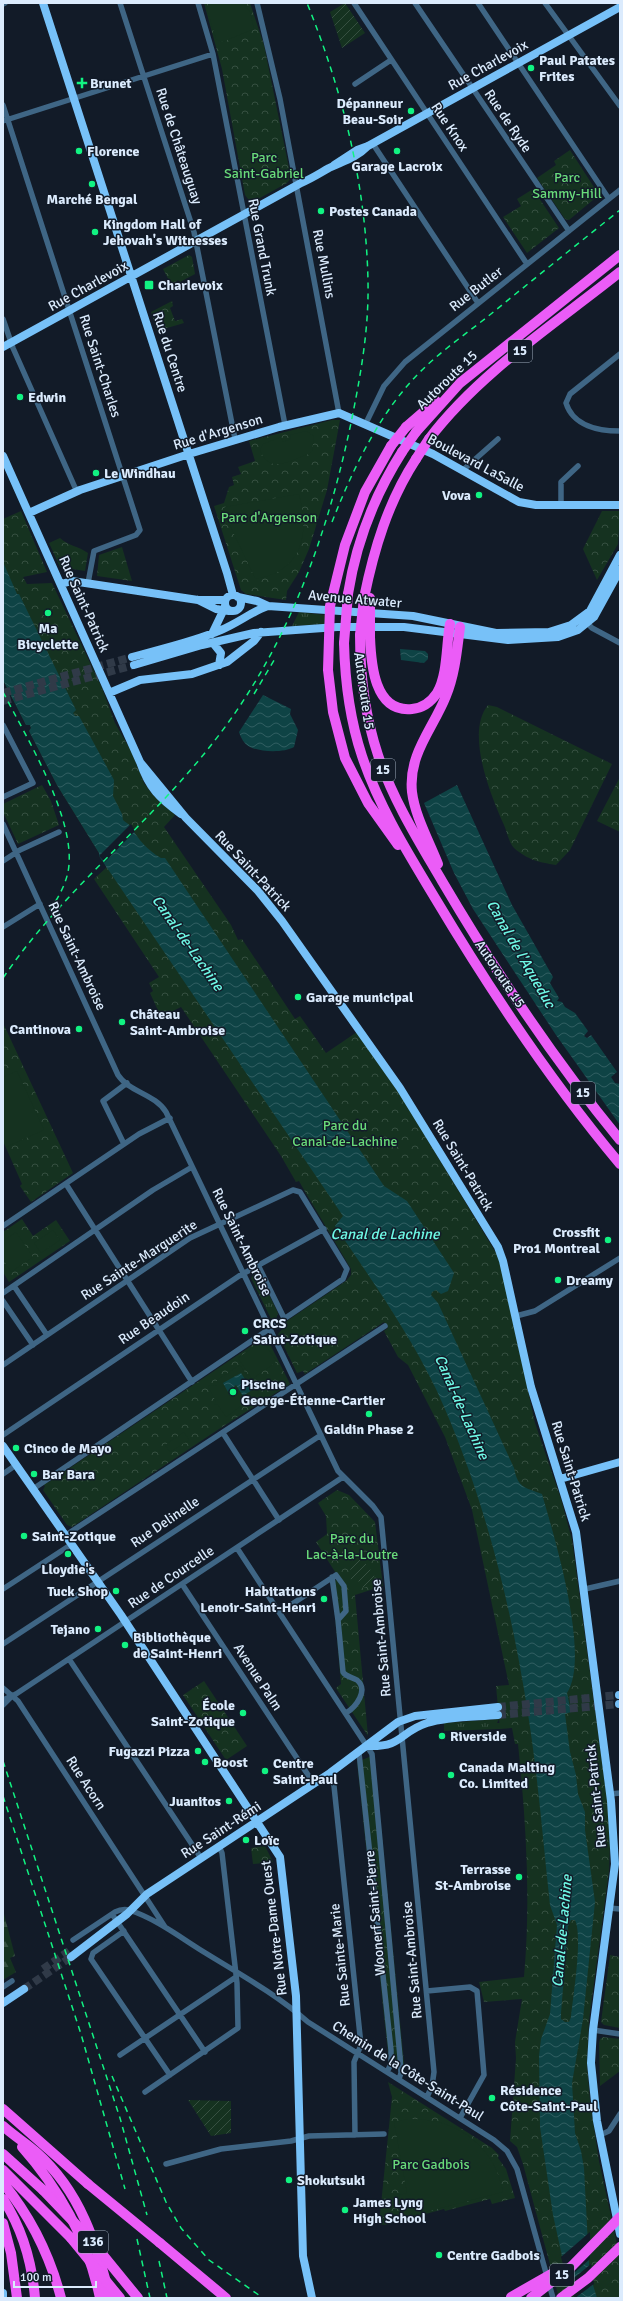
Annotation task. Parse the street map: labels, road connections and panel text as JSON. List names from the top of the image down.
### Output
{
  "streets": {
    "highway": ["15", "Autoroute 15", "136"],
    "main road": [
      "Rue Charlevoix",
      "Rue du Centre",
      "Rue d'Argenson",
      "Boulevard LaSalle",
      "Avenue Atwater",
      "Rue Saint-Patrick",
      "Rue Saint-Rémi",
      "Rue Notre-Dame Ouest"
    ],
    "street": [
      "Rue de Ryde",
      "Rue Knox",
      "Rue de Châteauguay",
      "Rue Grand Trunk",
      "Rue Mullins",
      "Rue Butler",
      "Rue Saint-Charles",
      "Rue Saint-Ambroise",
      "Rue Sainte-Marguerite",
      "Rue Beaudoin",
      "Rue Delinelle",
      "Rue de Courcelle",
      "Avenue Palm",
      "Rue Acorn",
      "Woonerf Saint-Pierre",
      "Rue Sainte-Marie",
      "Chemin de la Côte-Saint-Paul"
    ]
  },
  "crossings": [
    ["Rue Charlevoix", "Rue de Ryde"],
    ["Rue Charlevoix", "Rue Knox"],
    ["Rue Charlevoix", "Rue de Châteauguay"],
    ["Rue Charlevoix", "Rue Grand Trunk"],
    ["Rue Charlevoix", "Rue Mullins"],
    ["Rue Charlevoix", "Rue du Centre"],
    ["Rue Charlevoix", "Rue Saint-Charles"],
    ["Rue de Ryde", "Rue Butler"],
    ["Rue Knox", "Rue Butler"],
    ["Rue de Châteauguay", "Rue d'Argenson"],
    ["Rue Grand Trunk", "Rue d'Argenson"],
    ["Rue Mullins", "Rue d'Argenson"],
    ["Rue Butler", "Boulevard LaSalle"],
    ["Rue du Centre", "Rue d'Argenson"],
    ["Rue Saint-Charles", "Rue d'Argenson"],
    ["Rue d'Argenson", "Rue Saint-Patrick"],
    ["Rue Saint-Ambroise", "Rue Sainte-Marguerite"],
    ["Rue Saint-Ambroise", "Rue Beaudoin"],
    ["Rue Saint-Ambroise", "Rue Delinelle"],
    ["Rue Saint-Ambroise", "Rue de Courcelle"],
    ["Rue Saint-Ambroise", "Rue Saint-Rémi"],
    ["Rue Saint-Ambroise", "Chemin de la Côte-Saint-Paul"],
    ["Rue Sainte-Marguerite", "Rue Beaudoin"],
    ["Rue Delinelle", "Rue Notre-Dame Ouest"],
    ["Rue de Courcelle", "Avenue Palm"],
    ["Rue de Courcelle", "Rue Acorn"],
    ["Rue de Courcelle", "Woonerf Saint-Pierre"],
    ["Rue de Courcelle", "Rue Notre-Dame Ouest"],
    ["Avenue Palm", "Rue Saint-Rémi"],
    ["Rue Acorn", "Rue Saint-Rémi"],
    ["Rue Acorn", "Chemin de la Côte-Saint-Paul"],
    ["Rue Saint-Rémi", "Woonerf Saint-Pierre"],
    ["Rue Saint-Rémi", "Rue Notre-Dame Ouest"],
    ["Rue Saint-Rémi", "Rue Sainte-Marie"],
    ["Rue Saint-Rémi", "Chemin de la Côte-Saint-Paul"],
    ["Woonerf Saint-Pierre", "Chemin de la Côte-Saint-Paul"],
    ["Rue Notre-Dame Ouest", "Chemin de la Côte-Saint-Paul"],
    ["Rue Sainte-Marie", "Chemin de la Côte-Saint-Paul"]
  ],
  "water": ["Canal-de-Lachine", "Canal de l'Aqueduc", "Canal de Lachine"],
  "parks": [
    "Parc Saint-Gabriel",
    "Parc Sammy-Hill",
    "Parc d'Argenson",
    "Parc du Canal-de-Lachine",
    "Parc du Lac-à-la-Loutre",
    "Parc Gadbois"
  ],
  "places": {
    "other": [
      "Paul Patates Frites",
      "Dépanneur Beau-Soir",
      "Florence",
      "Garage Lacroix",
      "Marché Bengal",
      "Postes Canada",
      "Kingdom Hall of Jehovah's Witnesses",
      "Edwin",
      "Le Windhau",
      "Vova",
      "Ma Bicyclette",
      "Garage municipal",
      "Château Saint-Ambroise",
      "Cantinova",
      "Crossfit Pro1 Montreal",
      "Dreamy",
      "CRCS Saint-Zotique",
      "Piscine George-Étienne-Cartier",
      "Galdin Phase 2",
      "Cinco de Mayo",
      "Bar Bara",
      "Saint-Zotique",
      "Lloydie's",
      "Tuck Shop",
      "Habitations Lenoir-Saint-Henri",
      "Tejano",
      "Bibliothèque de Saint-Henri",
      "École Saint-Zotique",
      "Riverside",
      "Fugazzi Pizza",
      "Boost",
      "Centre Saint-Paul",
      "Canada Malting Co. Limited",
      "Juanitos",
      "Loïc",
      "Terrasse St-Ambroise",
      "Résidence Côte-Saint-Paul",
      "Shokutsuki",
      "James Lyng High School",
      "Centre Gadbois"
    ],
    "health": ["Brunet"],
    "transit": ["Charlevoix"]
  },
  "scale_bar": "100 m"
}
